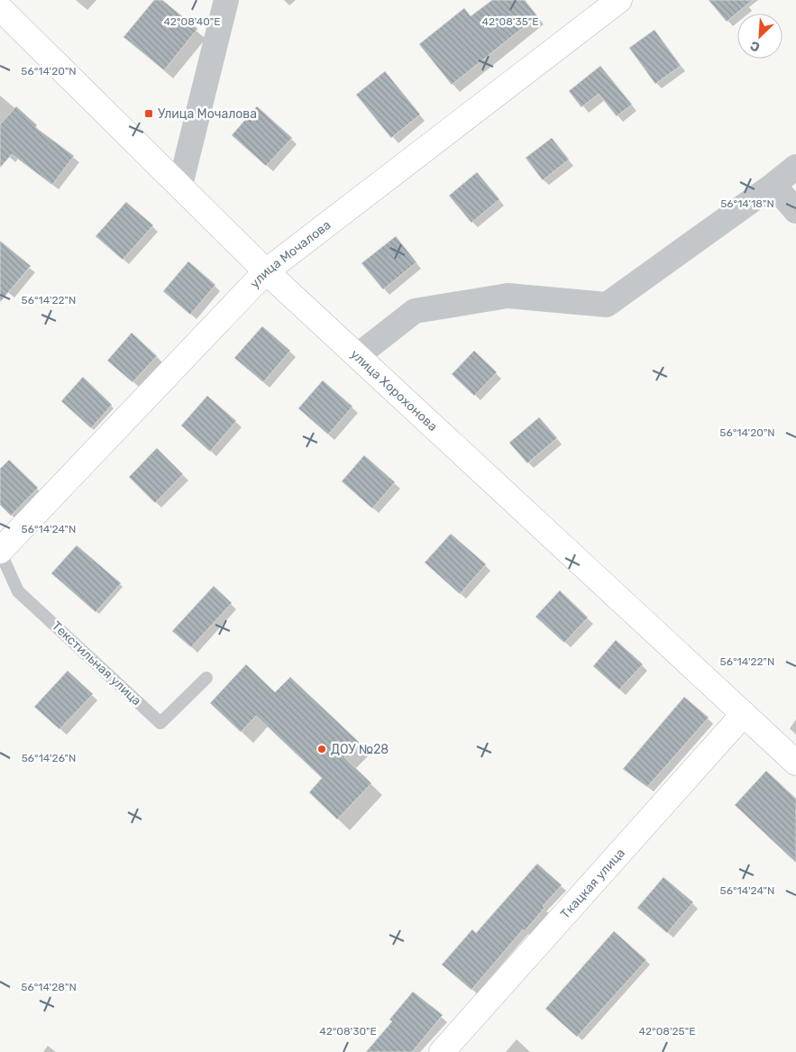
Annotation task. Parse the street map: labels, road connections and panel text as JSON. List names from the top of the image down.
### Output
{
  "streets": {
    "street": ["улица Мочалова", "улица Хорохонова", "Ткацкая улица"],
    "lane": ["Текстильная улица"]
  },
  "crossings": [
    ["улица Мочалова", "улица Хорохонова"],
    ["улица Мочалова", "Текстильная улица"],
    ["улица Хорохонова", "Ткацкая улица"]
  ],
  "places": {
    "transit": ["Улица Мочалова"],
    "other": ["ДОУ №28"]
  },
  "north": "bottom left",
  "coordinates": [
    "42°08'40\"E",
    "42°08'35\"E",
    "56°14'20\"N",
    "56°14'18\"N",
    "56°14'22\"N",
    "56°14'24\"N",
    "56°14'26\"N",
    "56°14'28\"N",
    "42°08'30\"E",
    "42°08'25\"E"
  ]
}
